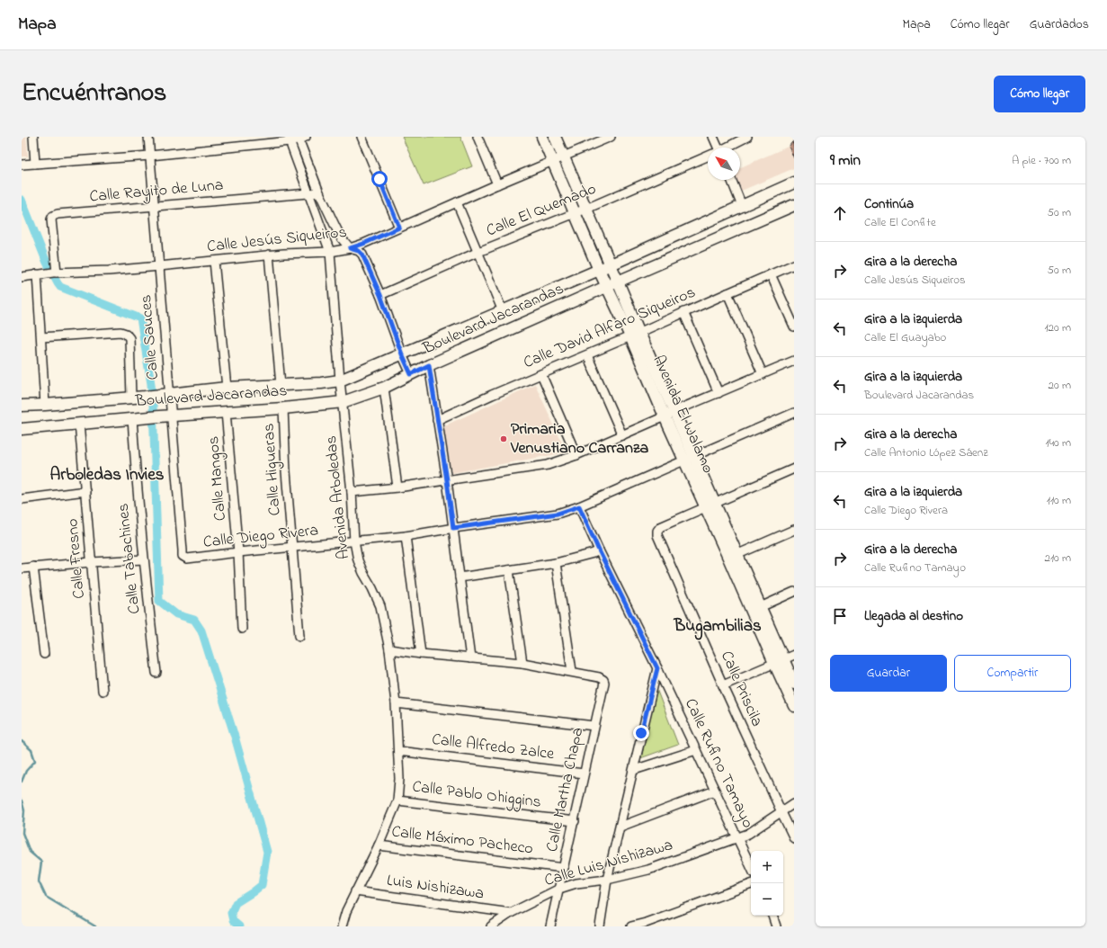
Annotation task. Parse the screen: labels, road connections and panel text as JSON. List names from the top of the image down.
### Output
{
  "streets": {
    "main road": ["Boulevard Jacarandas", "Avenida El Walamo"],
    "street": [
      "Calle Rayito de Luna",
      "Calle El Quemado",
      "Calle Jesús Siqueiros",
      "Calle David Alfaro Siqueiros",
      "Calle Sauces",
      "Calle Higueras",
      "Calle Mangos",
      "Avenida Arboledas",
      "Calle Diego Rivera",
      "Calle Fresno",
      "Calle Tabachines",
      "Calle Priscila",
      "Calle Alfredo Zalce",
      "Calle Rufino Tamayo",
      "Calle Martha Chapa",
      "Calle Pablo Ohiggins",
      "Calle Máximo Pacheco",
      "Calle Luis Nishizawa",
      "Luis Nishizawa"
    ]
  },
  "crossings": [
    ["Calle Rayito de Luna", "Calle Jesús Siqueiros"],
    ["Calle Rayito de Luna", "Calle Sauces"],
    ["Calle Rayito de Luna", "Avenida Arboledas"],
    ["Calle El Quemado", "Avenida El Walamo"],
    ["Calle Jesús Siqueiros", "Calle Sauces"],
    ["Calle Jesús Siqueiros", "Avenida El Walamo"],
    ["Calle Jesús Siqueiros", "Avenida Arboledas"],
    ["Boulevard Jacarandas", "Calle Sauces"],
    ["Boulevard Jacarandas", "Avenida El Walamo"],
    ["Boulevard Jacarandas", "Calle Higueras"],
    ["Boulevard Jacarandas", "Calle Mangos"],
    ["Boulevard Jacarandas", "Avenida Arboledas"],
    ["Boulevard Jacarandas", "Calle Fresno"],
    ["Boulevard Jacarandas", "Calle Tabachines"],
    ["Calle David Alfaro Siqueiros", "Avenida El Walamo"],
    ["Calle Sauces", "Calle Diego Rivera"],
    ["Avenida El Walamo", "Calle Diego Rivera"],
    ["Avenida El Walamo", "Calle Priscila"],
    ["Calle Higueras", "Calle Diego Rivera"],
    ["Calle Mangos", "Calle Diego Rivera"],
    ["Avenida Arboledas", "Calle Diego Rivera"],
    ["Avenida Arboledas", "Calle Alfredo Zalce"],
    ["Avenida Arboledas", "Calle Pablo Ohiggins"],
    ["Avenida Arboledas", "Calle Máximo Pacheco"],
    ["Avenida Arboledas", "Luis Nishizawa"],
    ["Calle Diego Rivera", "Calle Rufino Tamayo"],
    ["Calle Priscila", "Calle Luis Nishizawa"],
    ["Calle Alfredo Zalce", "Calle Martha Chapa"],
    ["Calle Rufino Tamayo", "Calle Luis Nishizawa"],
    ["Calle Martha Chapa", "Calle Pablo Ohiggins"],
    ["Calle Martha Chapa", "Calle Máximo Pacheco"],
    ["Calle Martha Chapa", "Calle Luis Nishizawa"],
    ["Calle Luis Nishizawa", "Luis Nishizawa"]
  ],
  "districts": ["Arboledas Invies", "Bugambilias"],
  "places": ["Primaria Venustiano Carranza"],
  "north": "top left",
  "page": {
    "header": "Mapa",
    "nav": ["Mapa", "Cómo llegar", "Guardados"],
    "title": "Encuéntranos",
    "buttons": [
      "Cómo llegar",
      ["Guardar", "Compartir"]
    ],
    "heading": ["9 min", "A pie · 700 m"],
    "list": [
      ["Continúa", "Calle El Confite", "50 m"],
      ["Gira a la derecha", "Calle Jesús Siqueiros", "50 m"],
      ["Gira a la izquierda", "Calle El Guayabo", "120 m"],
      ["Gira a la izquierda", "Boulevard Jacarandas", "20 m"],
      ["Gira a la derecha", "Calle Antonio López Sáenz", "140 m"],
      ["Gira a la izquierda", "Calle Diego Rivera", "110 m"],
      ["Gira a la derecha", "Calle Rufino Tamayo", "210 m"],
      "Llegada al destino"
    ],
    "map_buttons": ["+", "−"]
  }
}
